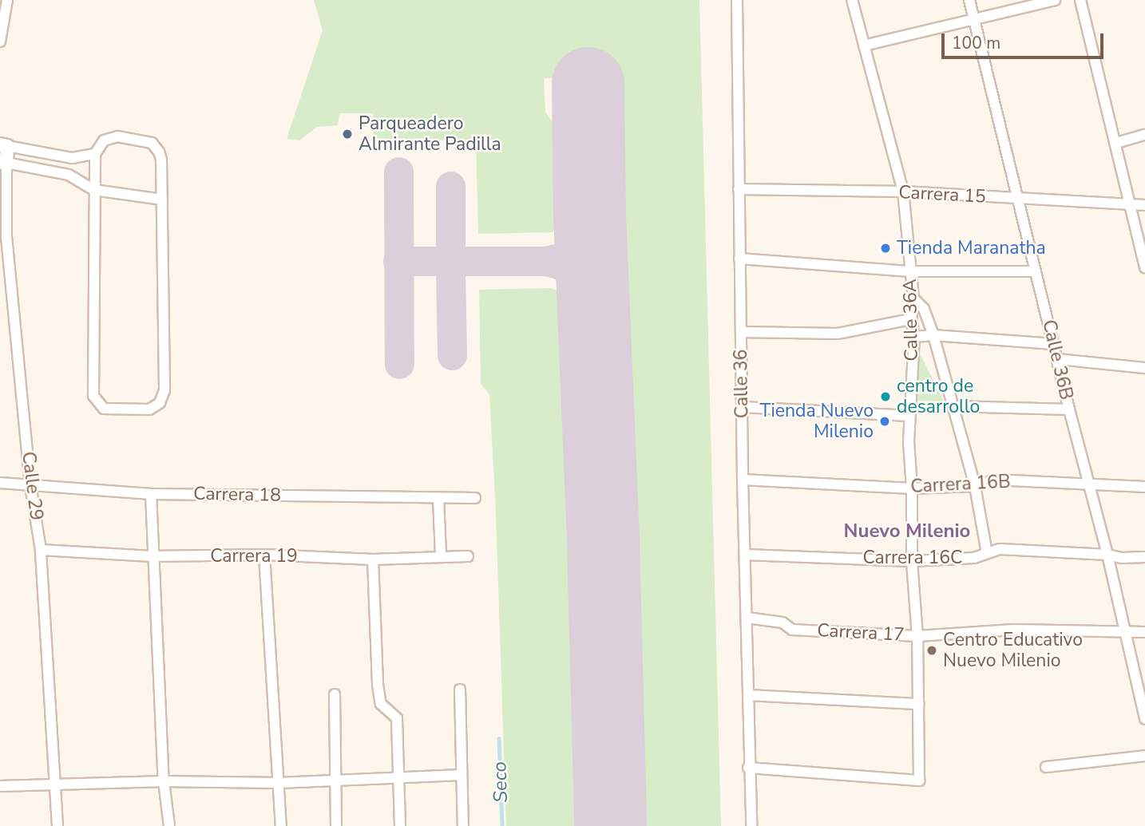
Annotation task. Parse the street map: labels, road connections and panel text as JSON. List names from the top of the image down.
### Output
{
  "streets": {
    "street": [
      "Carrera 15",
      "Calle 36A",
      "Calle 36B",
      "Calle 36",
      "Carrera 16B",
      "Calle 29",
      "Carrera 18",
      "Carrera 19",
      "Carrera 16C",
      "Carrera 17"
    ]
  },
  "crossings": [
    ["Carrera 15", "Calle 36A"],
    ["Carrera 15", "Calle 36B"],
    ["Carrera 15", "Calle 36"],
    ["Calle 36A", "Calle 36"],
    ["Calle 36A", "Carrera 16B"],
    ["Calle 36A", "Carrera 16C"],
    ["Calle 36A", "Carrera 17"],
    ["Calle 36B", "Carrera 16B"],
    ["Calle 36B", "Carrera 16C"],
    ["Calle 36B", "Carrera 17"],
    ["Calle 36", "Carrera 16B"],
    ["Calle 36", "Carrera 16C"],
    ["Calle 36", "Carrera 17"],
    ["Calle 29", "Carrera 18"],
    ["Calle 29", "Carrera 19"]
  ],
  "districts": ["Nuevo Milenio"],
  "water": ["Seco"],
  "places": [
    "Parqueadero Almirante Padilla",
    "Tienda Maranatha",
    "centro de desarrollo",
    "Tienda Nuevo Milenio",
    "Centro Educativo Nuevo Milenio"
  ],
  "scale_bar": "100 m"
}
